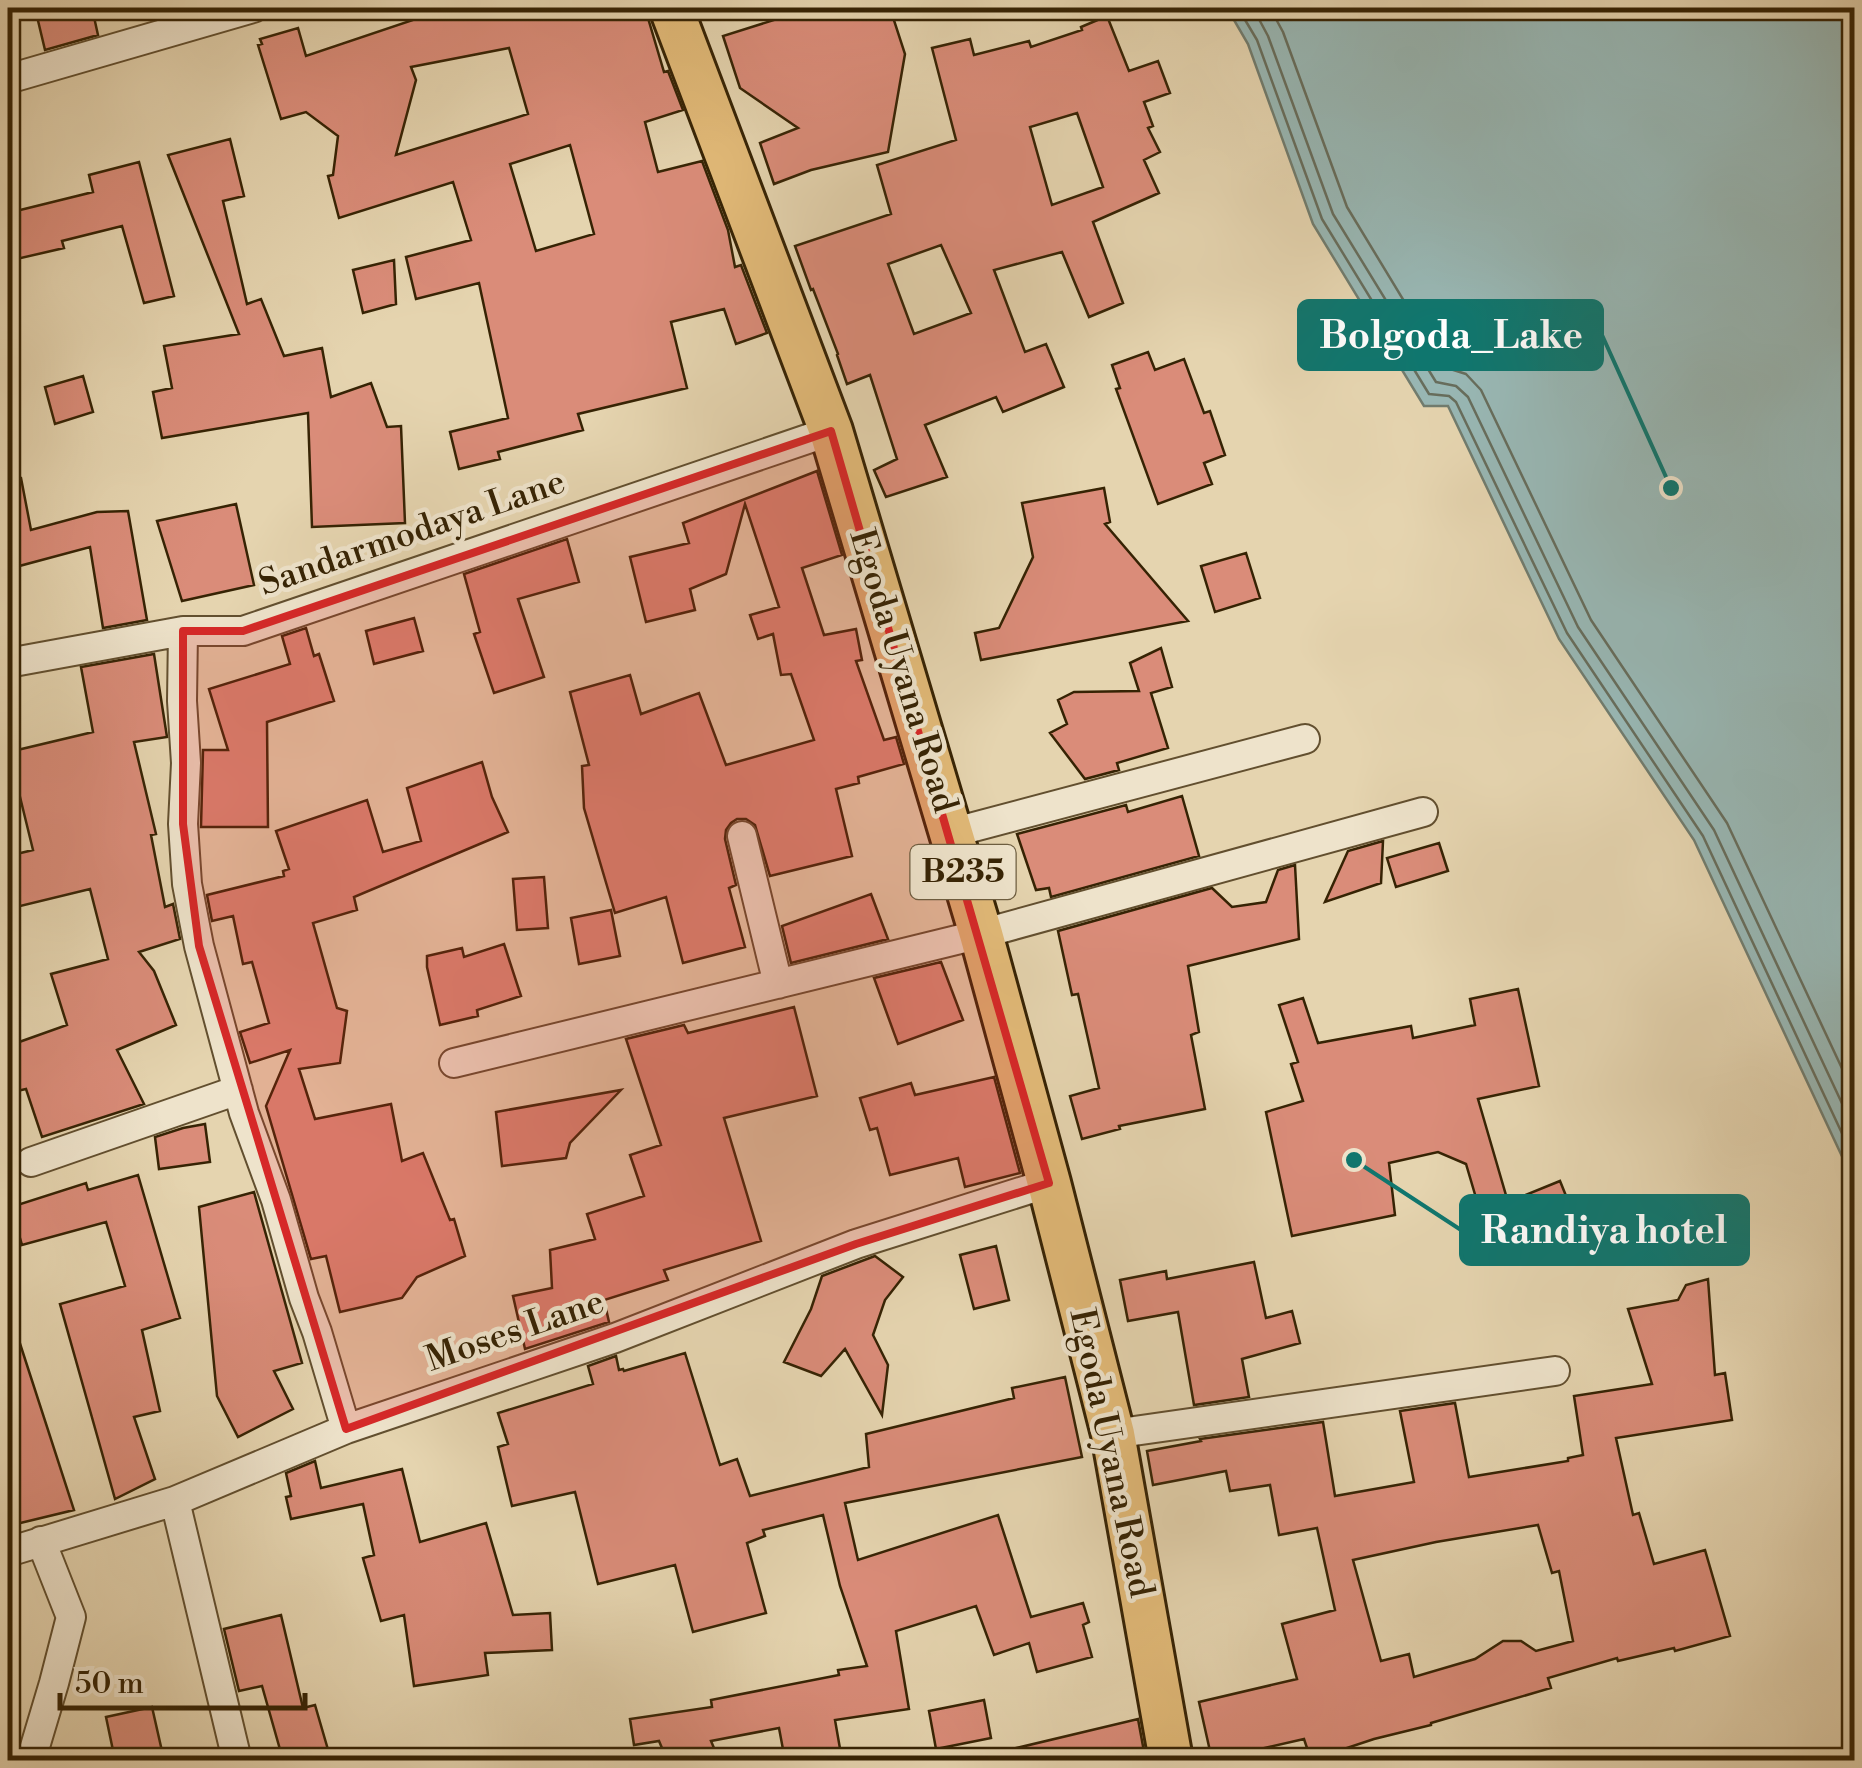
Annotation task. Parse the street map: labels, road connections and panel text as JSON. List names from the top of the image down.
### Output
{
  "streets": {
    "main road": ["Egoda Uyana Road", "B235"],
    "street": ["Sandarmodaya Lane", "Moses Lane"]
  },
  "crossings": [
    ["Sandarmodaya Lane", "Egoda Uyana Road"],
    ["Egoda Uyana Road", "Moses Lane"]
  ],
  "places": ["Bolgoda_Lake", "Randiya hotel"],
  "scale_bar": "50 m"
}
